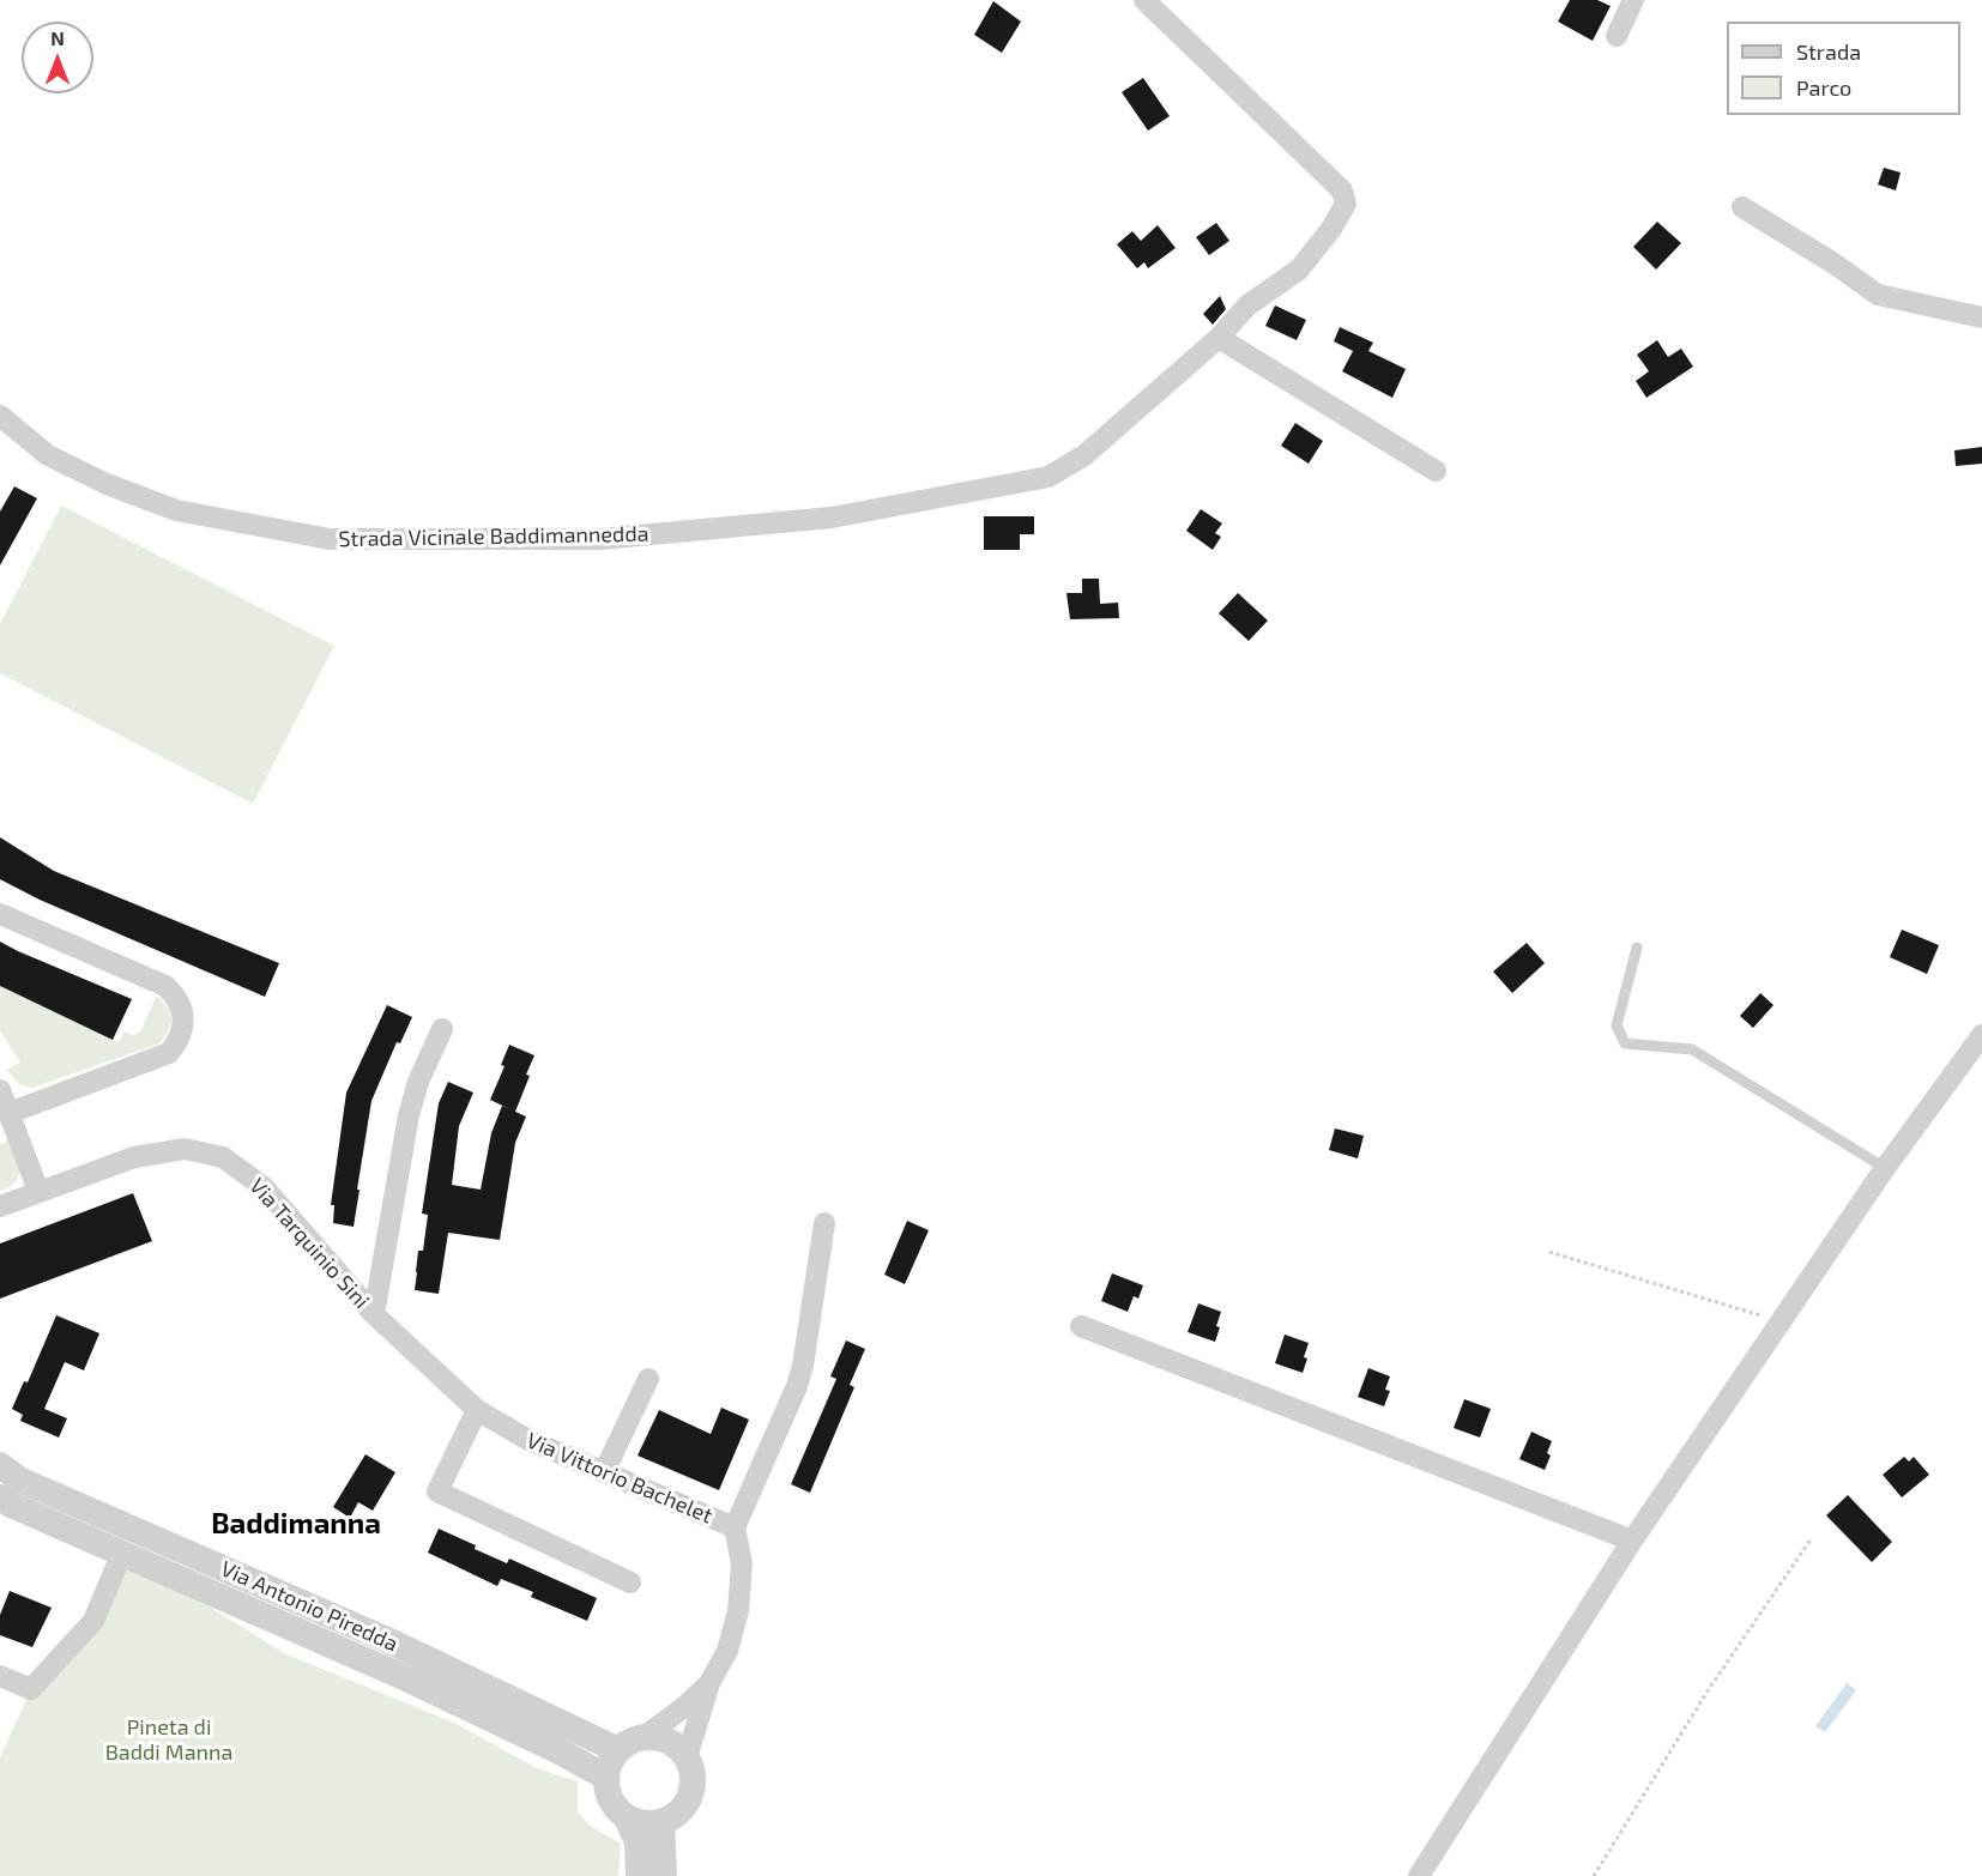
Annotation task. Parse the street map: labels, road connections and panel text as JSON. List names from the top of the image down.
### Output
{
  "streets": {
    "street": [
      "Strada Vicinale Baddimannedda",
      "Via Tarquinio Sini",
      "Via Vittorio Bachelet",
      "Via Antonio Piredda"
    ]
  },
  "crossings": [
    ["Via Tarquinio Sini", "Via Vittorio Bachelet"],
    ["Via Vittorio Bachelet", "Via Antonio Piredda"]
  ],
  "districts": ["Baddimanna"],
  "parks": ["Pineta di Baddi Manna"],
  "legend": ["Strada", "Parco"],
  "north": "top"
}
